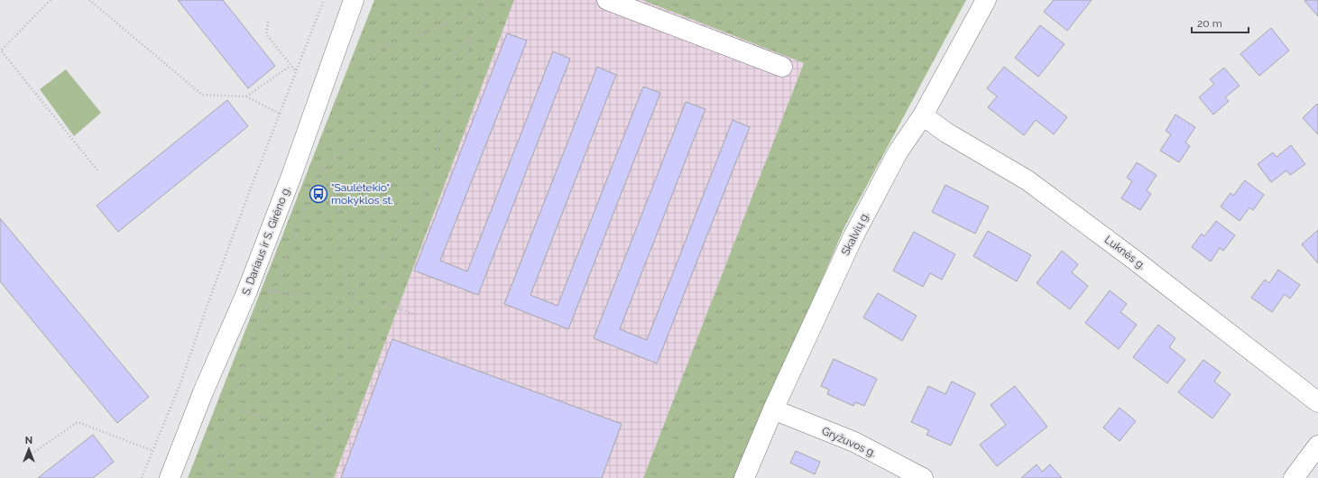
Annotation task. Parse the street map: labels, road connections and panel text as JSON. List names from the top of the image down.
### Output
{
  "streets": {
    "street": [
      "Skalvių g.",
      "S. Dariaus ir S. Girėno g.",
      "Luknės g.",
      "Gryžuvos g."
    ]
  },
  "crossings": [
    ["Skalvių g.", "Luknės g."],
    ["Skalvių g.", "Gryžuvos g."]
  ],
  "places": {
    "bus stop": ["\"Saulėtekio\" mokyklos st."]
  },
  "scale_bar": "20 m",
  "north": "top"
}
